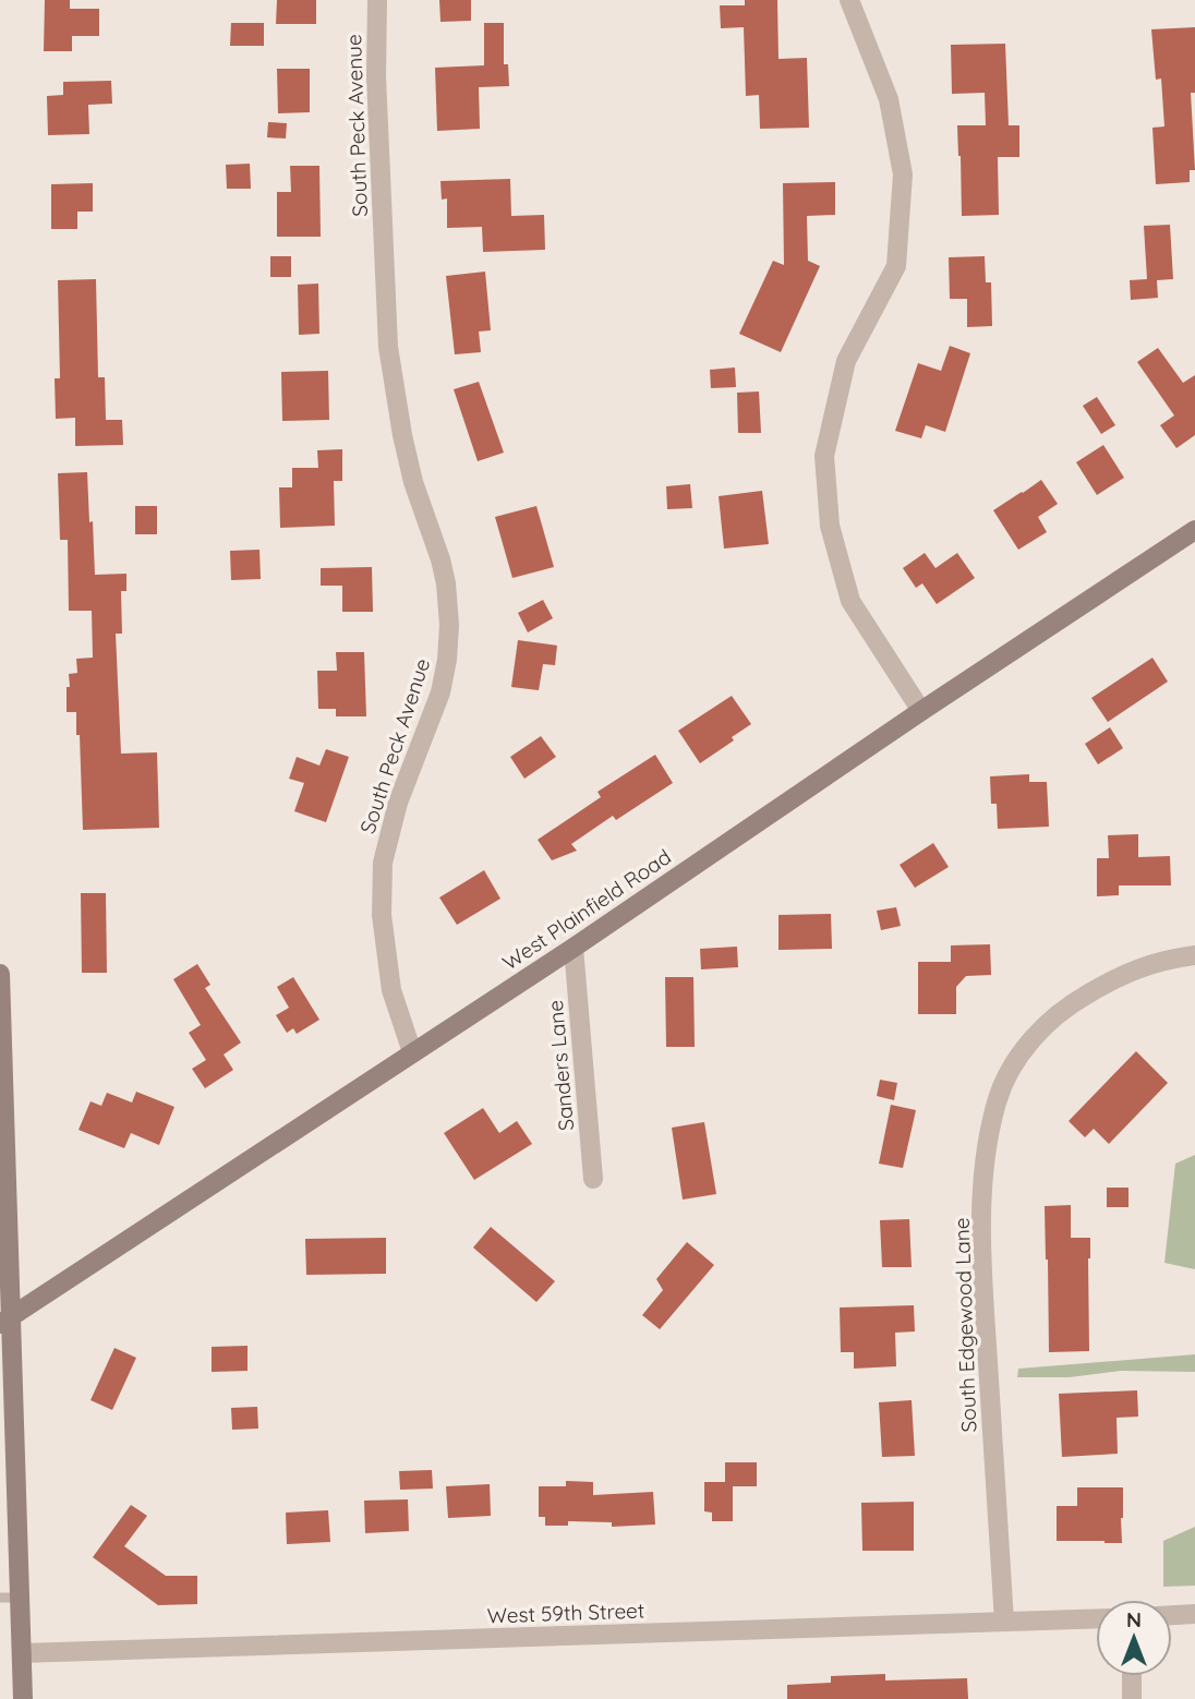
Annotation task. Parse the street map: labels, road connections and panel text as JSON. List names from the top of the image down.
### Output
{
  "streets": {
    "main road": ["West Plainfield Road"],
    "street": [
      "South Peck Avenue",
      "Sanders Lane",
      "South Edgewood Lane",
      "West 59th Street"
    ]
  },
  "crossings": [
    ["South Peck Avenue", "West Plainfield Road"],
    ["West Plainfield Road", "Sanders Lane"],
    ["South Edgewood Lane", "West 59th Street"]
  ],
  "north": "top"
}
